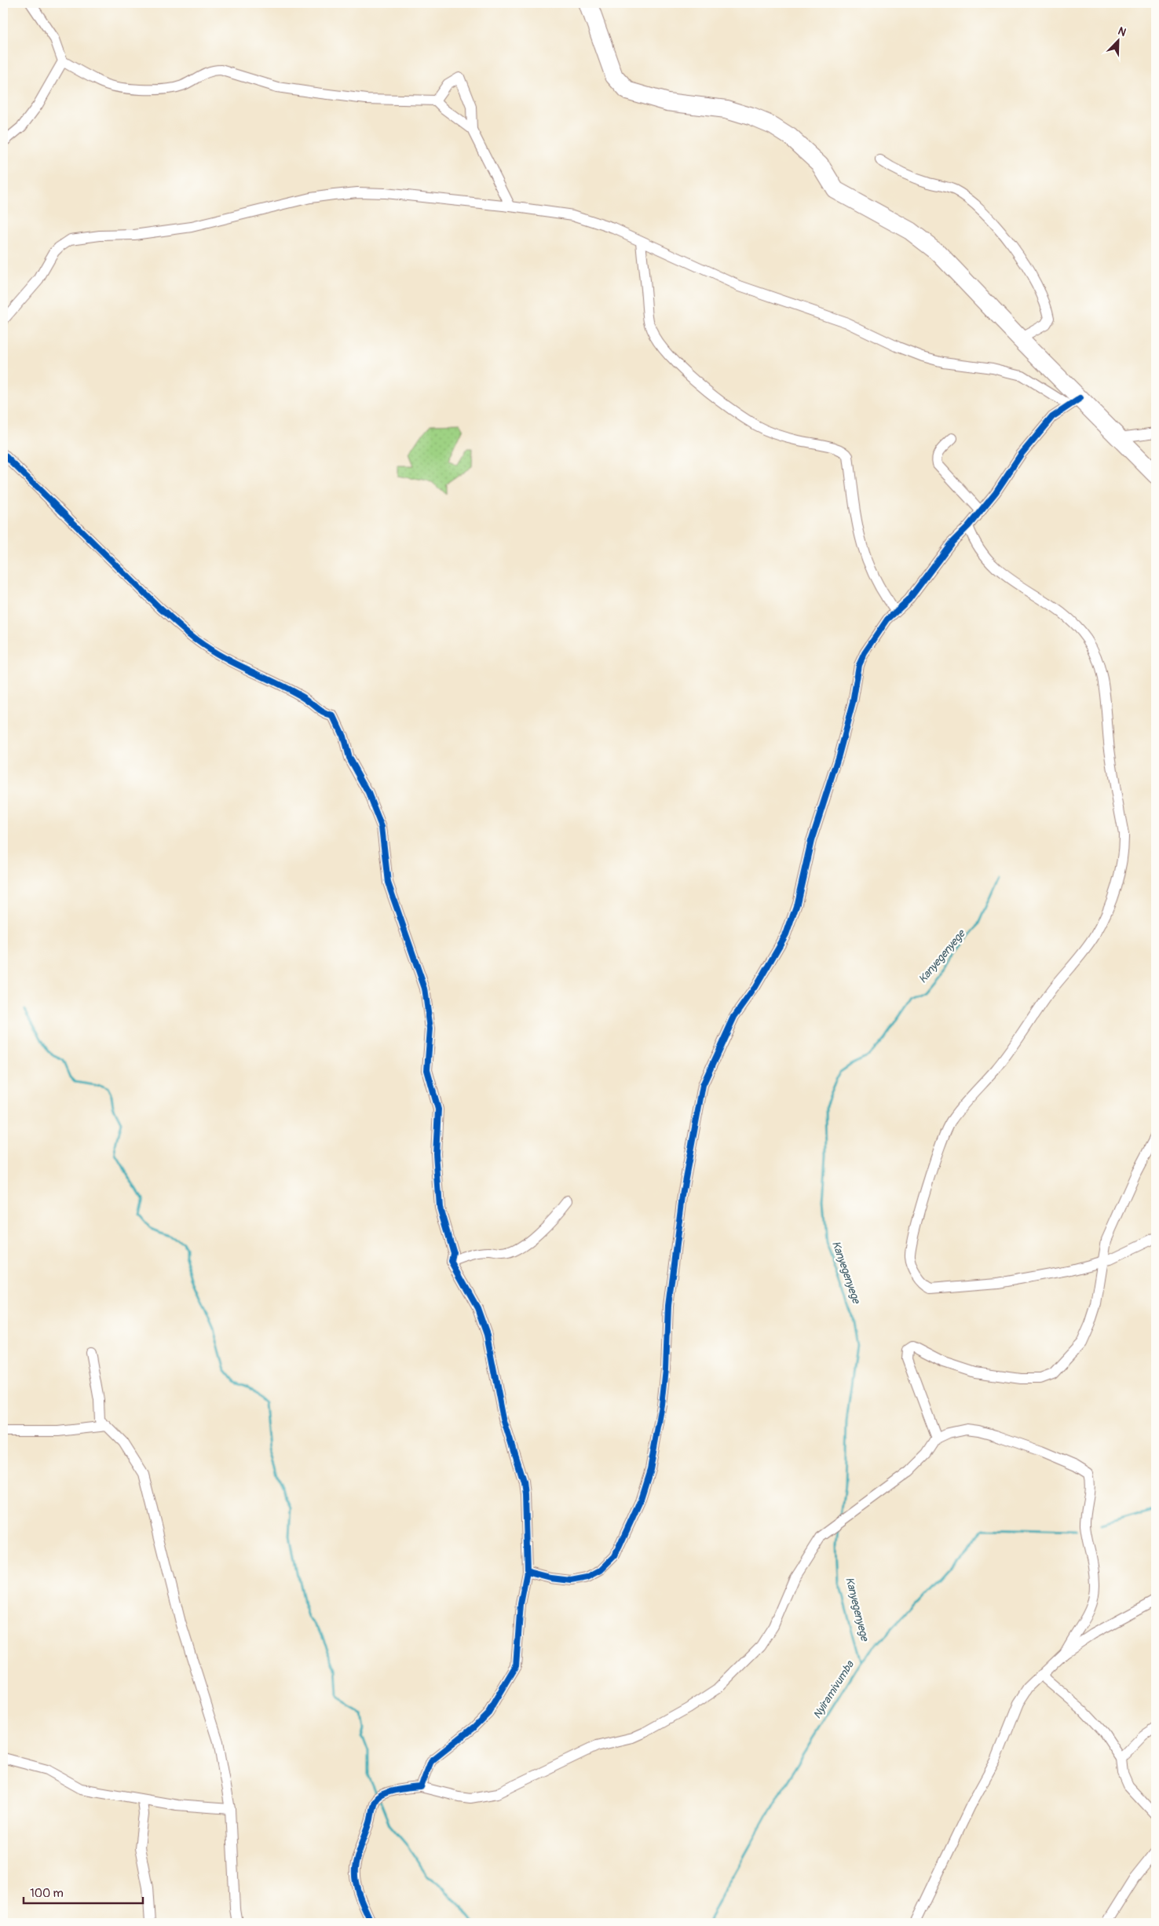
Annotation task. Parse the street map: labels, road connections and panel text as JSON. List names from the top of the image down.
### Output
{
  "water": ["Kanyegenyege", "Nyiramivumba"],
  "scale_bar": "100 m",
  "north": "top right"
}
